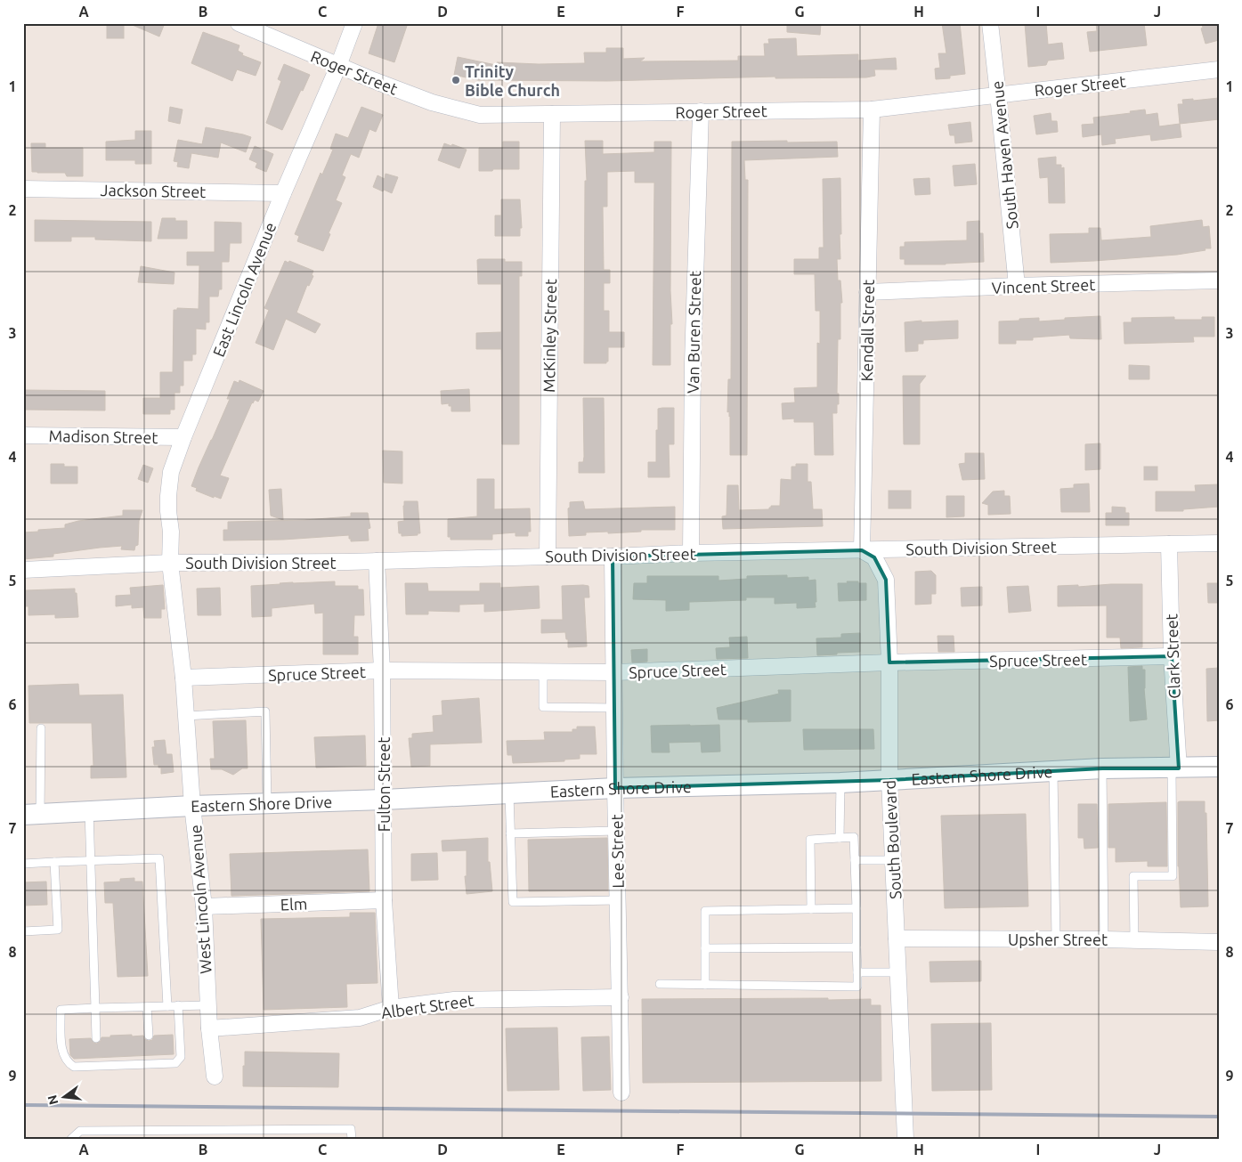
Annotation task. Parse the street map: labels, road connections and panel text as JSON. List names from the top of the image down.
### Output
{
  "streets": {
    "street": [
      "Roger Street",
      "South Haven Avenue",
      "Jackson Street",
      "Vincent Street",
      "East Lincoln Avenue",
      "Kendall Street",
      "Van Buren Street",
      "McKinley Street",
      "Madison Street",
      "South Division Street",
      "Clark Street",
      "Spruce Street",
      "Eastern Shore Drive",
      "Fulton Street",
      "South Boulevard",
      "Lee Street",
      "West Lincoln Avenue",
      "Elm",
      "Upsher Street",
      "Albert Street"
    ]
  },
  "crossings": [
    ["Roger Street", "South Haven Avenue"],
    ["Roger Street", "East Lincoln Avenue"],
    ["Roger Street", "Kendall Street"],
    ["Roger Street", "Van Buren Street"],
    ["Roger Street", "McKinley Street"],
    ["South Haven Avenue", "Vincent Street"],
    ["Jackson Street", "East Lincoln Avenue"],
    ["Vincent Street", "Kendall Street"],
    ["East Lincoln Avenue", "Madison Street"],
    ["East Lincoln Avenue", "South Division Street"],
    ["East Lincoln Avenue", "West Lincoln Avenue"],
    ["Kendall Street", "South Division Street"],
    ["Kendall Street", "South Boulevard"],
    ["Van Buren Street", "South Division Street"],
    ["McKinley Street", "South Division Street"],
    ["South Division Street", "Clark Street"],
    ["South Division Street", "Fulton Street"],
    ["South Division Street", "South Boulevard"],
    ["South Division Street", "Lee Street"],
    ["South Division Street", "West Lincoln Avenue"],
    ["Clark Street", "Spruce Street"],
    ["Clark Street", "Eastern Shore Drive"],
    ["Spruce Street", "Fulton Street"],
    ["Spruce Street", "South Boulevard"],
    ["Spruce Street", "Lee Street"],
    ["Spruce Street", "West Lincoln Avenue"],
    ["Eastern Shore Drive", "Fulton Street"],
    ["Eastern Shore Drive", "South Boulevard"],
    ["Eastern Shore Drive", "Lee Street"],
    ["Eastern Shore Drive", "West Lincoln Avenue"],
    ["Fulton Street", "Elm"],
    ["Fulton Street", "Albert Street"],
    ["South Boulevard", "Upsher Street"],
    ["Lee Street", "Albert Street"],
    ["West Lincoln Avenue", "Elm"],
    ["West Lincoln Avenue", "Albert Street"]
  ],
  "places": ["Trinity Bible Church"],
  "north": "left",
  "grid": {
    "columns": [
      "A",
      "B",
      "C",
      "D",
      "E",
      "F",
      "G",
      "H",
      "I",
      "J"
    ],
    "rows": [
      "1",
      "2",
      "3",
      "4",
      "5",
      "6",
      "7",
      "8",
      "9"
    ]
  }
}
